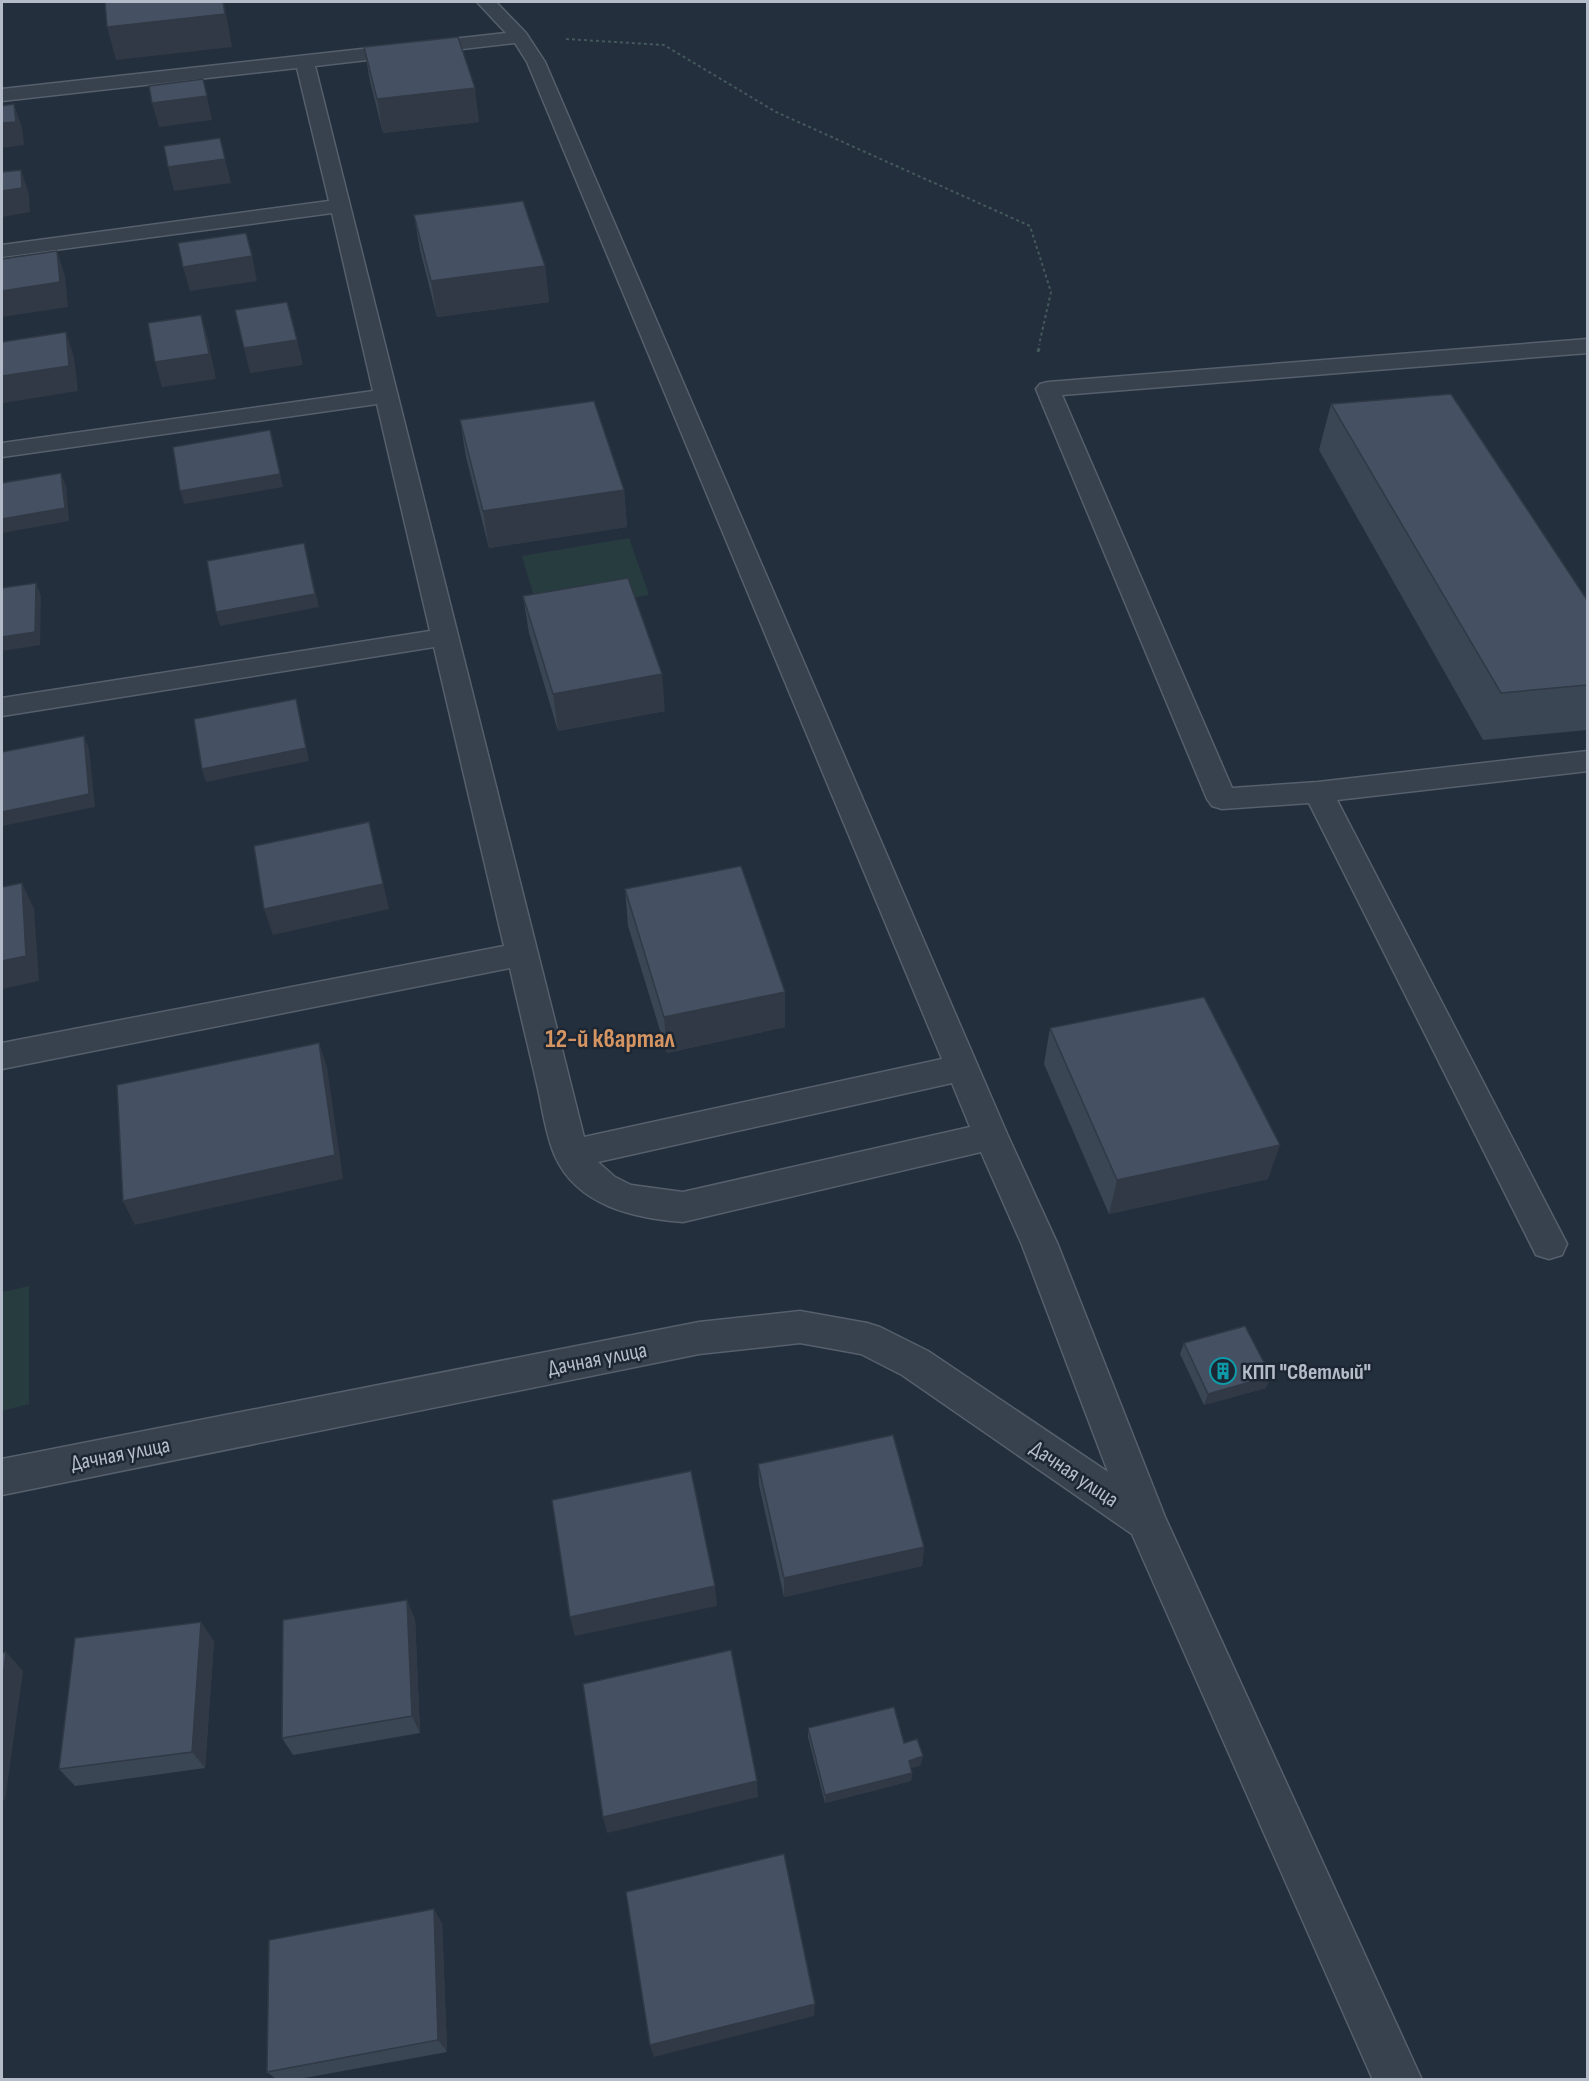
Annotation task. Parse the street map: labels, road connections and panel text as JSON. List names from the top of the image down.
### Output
{
  "streets": {
    "street": ["Дачная улица"]
  },
  "districts": ["12-й квартал"],
  "places": {
    "building": ["КПП \"Светлый\""]
  }
}
